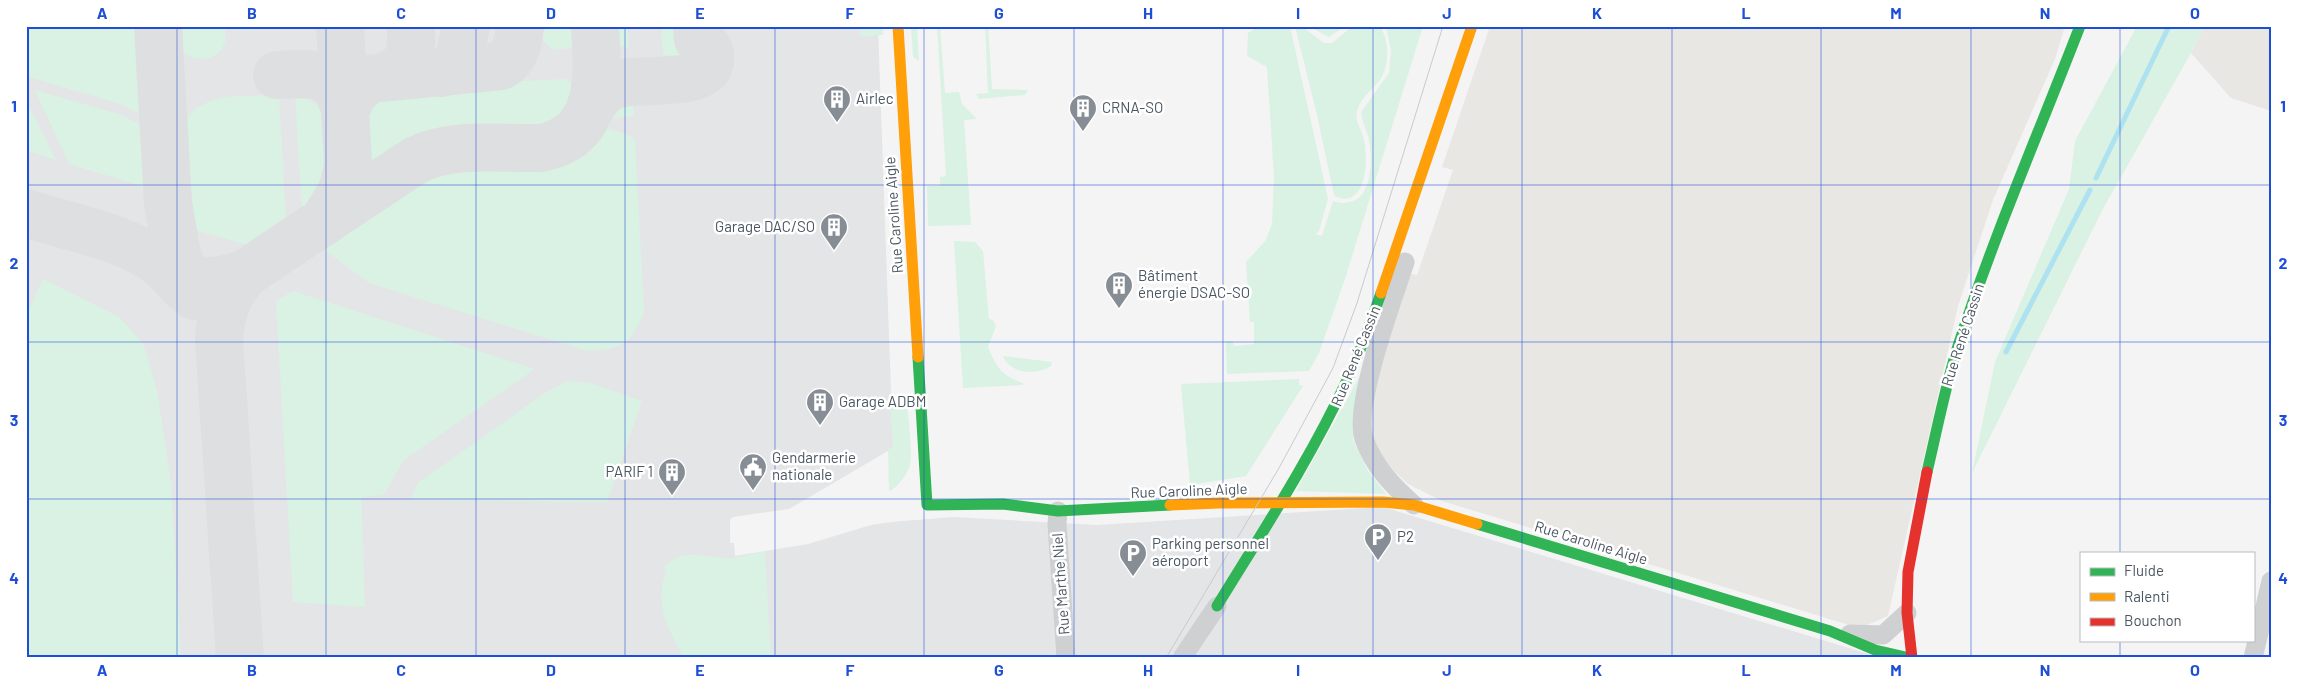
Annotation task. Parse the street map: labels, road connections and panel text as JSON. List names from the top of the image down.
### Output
{
  "streets": {
    "street": ["Rue Caroline Aigle", "Rue René Cassin", "Rue Marthe Niel"]
  },
  "crossings": [
    ["Rue Caroline Aigle", "Rue René Cassin"],
    ["Rue Caroline Aigle", "Rue Marthe Niel"]
  ],
  "places": {
    "building": [
      "Airlec",
      "CRNA-SO",
      "Garage DAC/SO",
      "Bâtiment énergie DSAC-SO",
      "Garage ADBM",
      "PARIF 1"
    ],
    "public building": ["Gendarmerie nationale"],
    "parking": ["P2", "Parking personnel aéroport"]
  },
  "legend": ["Fluide", "Ralenti", "Bouchon"],
  "grid": {
    "columns": [
      "A",
      "B",
      "C",
      "D",
      "E",
      "F",
      "G",
      "H",
      "I",
      "J",
      "K",
      "L",
      "M",
      "N",
      "O"
    ],
    "rows": [
      "1",
      "2",
      "3",
      "4"
    ]
  }
}
